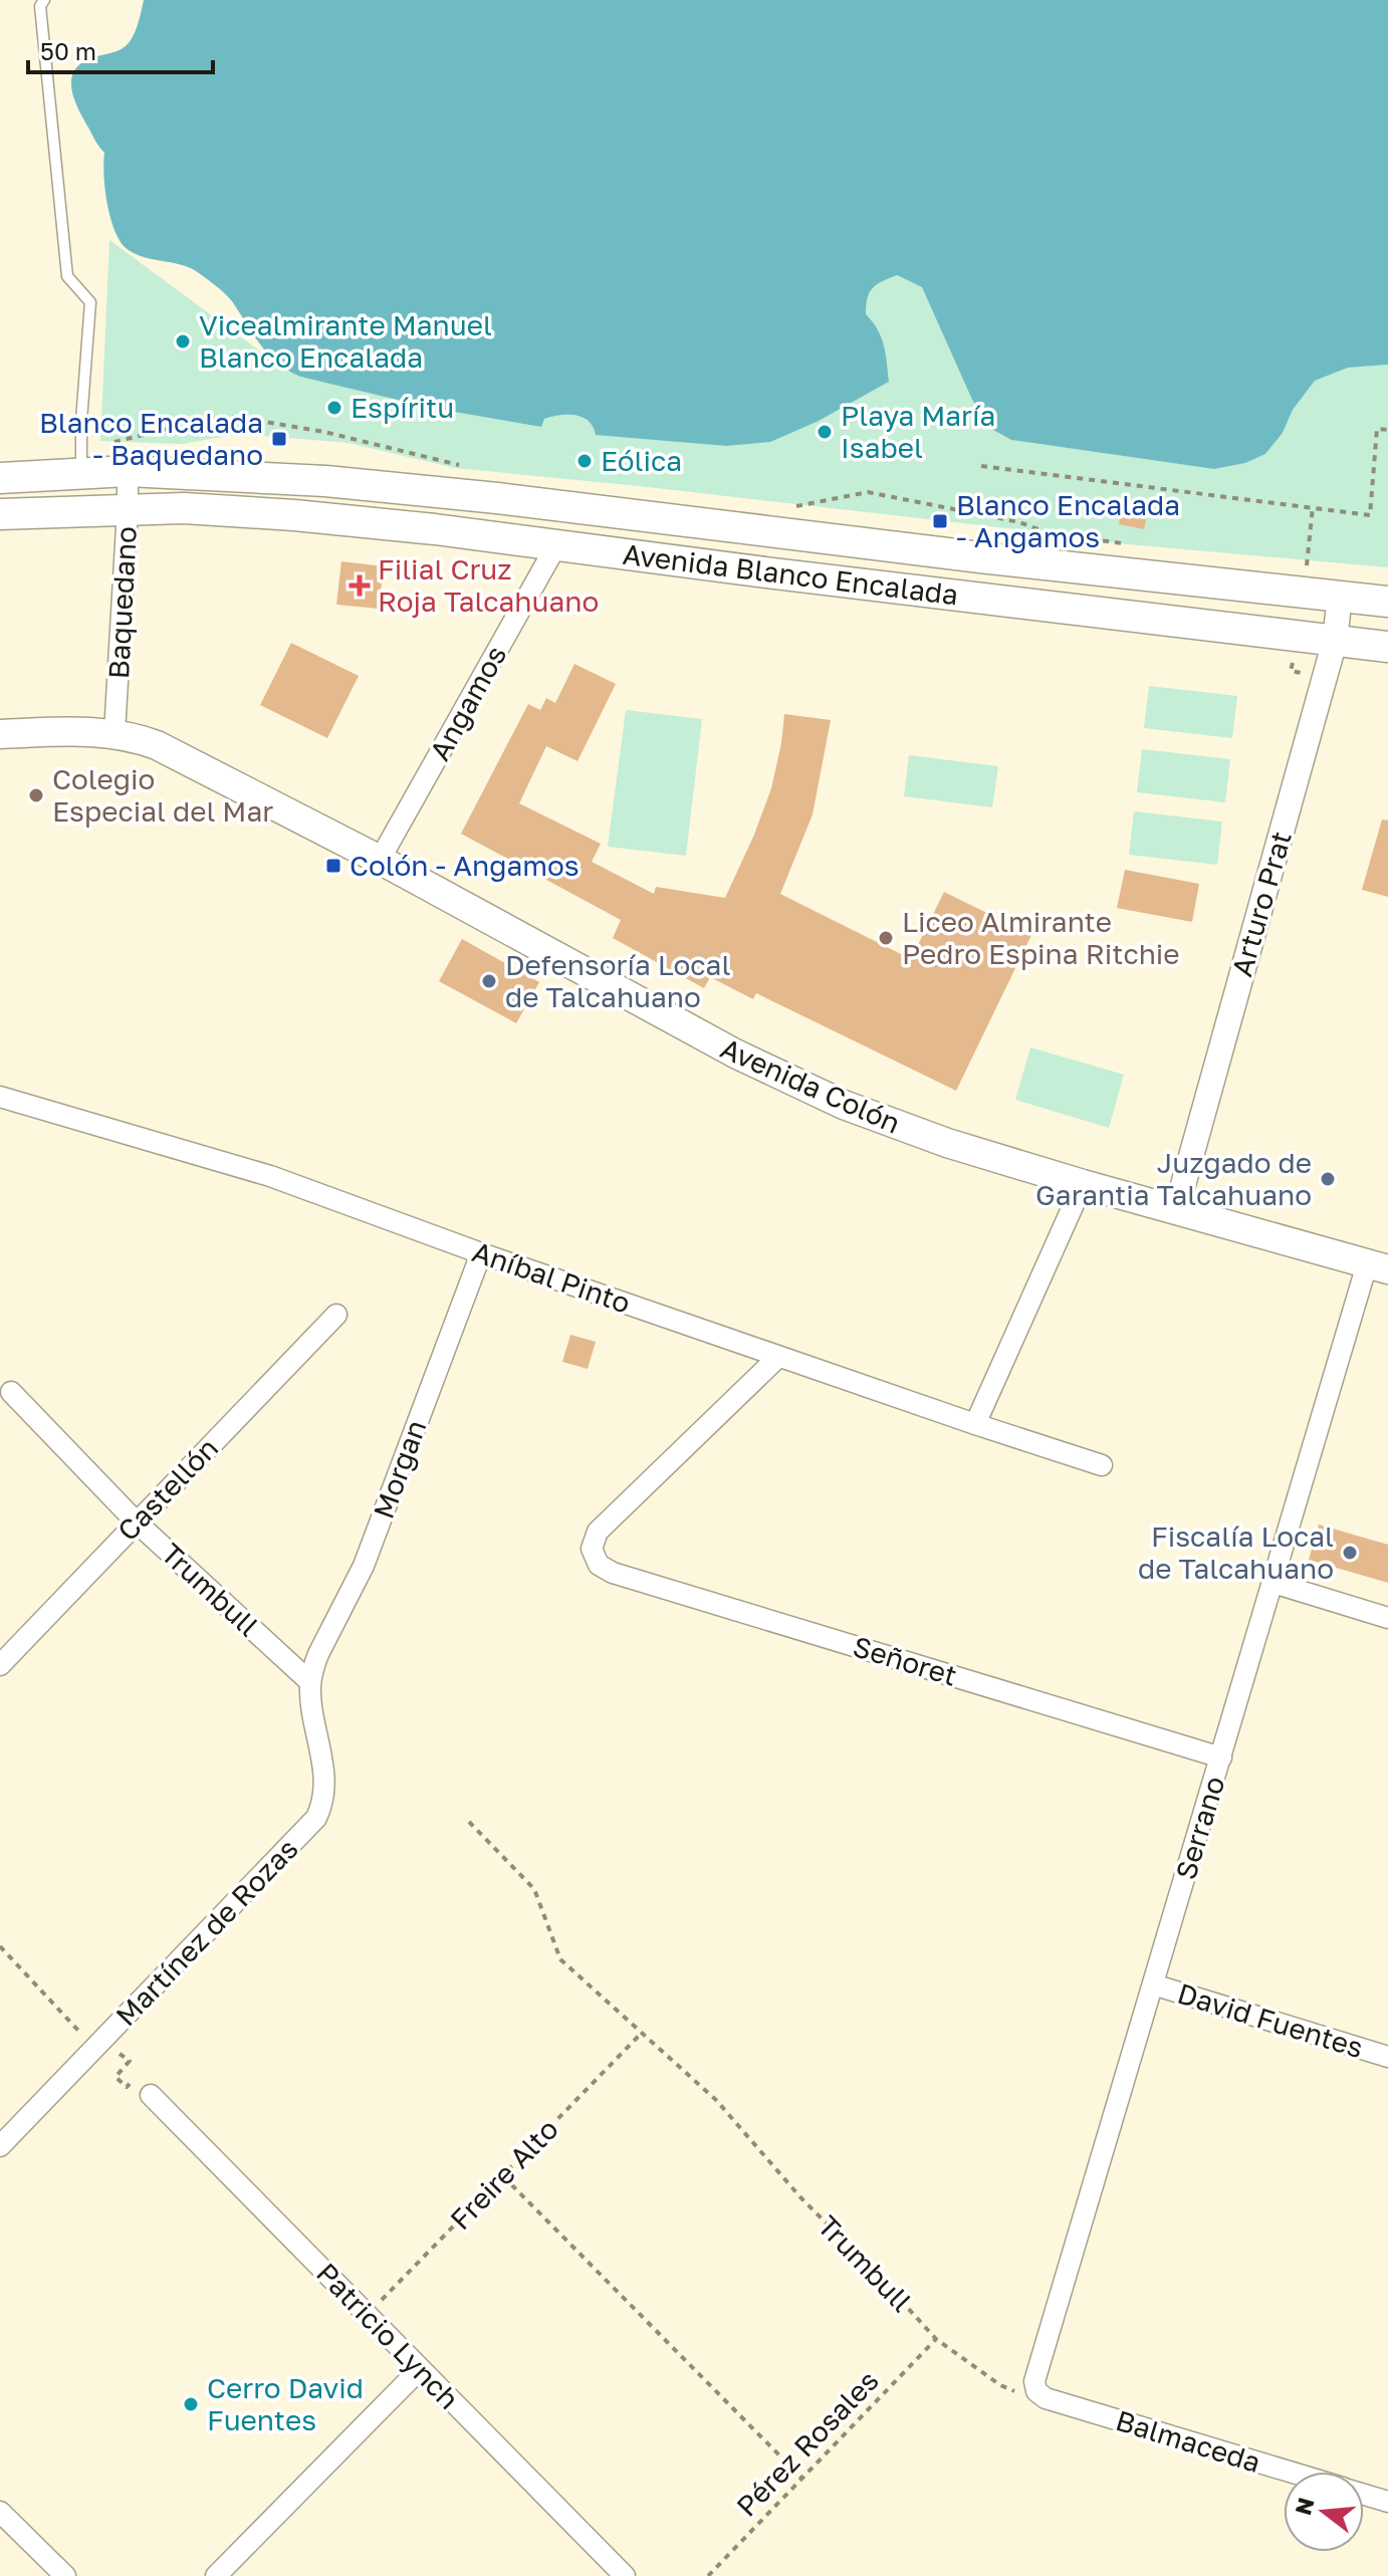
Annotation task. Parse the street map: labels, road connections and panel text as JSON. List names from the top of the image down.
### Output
{
  "streets": {
    "main road": ["Avenida Blanco Encalada", "Avenida Colón"],
    "street": [
      "Baquedano",
      "Angamos",
      "Arturo Prat",
      "Aníbal Pinto",
      "Morgan",
      "Castellón",
      "Trumbull",
      "Señoret",
      "Serrano",
      "Martínez de Rozas",
      "David Fuentes",
      "Patricio Lynch",
      "Balmaceda"
    ],
    "path": ["Freire Alto", "Pérez Rosales"]
  },
  "crossings": [
    ["Avenida Blanco Encalada", "Baquedano"],
    ["Avenida Blanco Encalada", "Angamos"],
    ["Avenida Blanco Encalada", "Arturo Prat"],
    ["Baquedano", "Avenida Colón"],
    ["Angamos", "Avenida Colón"],
    ["Arturo Prat", "Avenida Colón"],
    ["Avenida Colón", "Serrano"],
    ["Aníbal Pinto", "Morgan"],
    ["Aníbal Pinto", "Señoret"],
    ["Morgan", "Trumbull"],
    ["Morgan", "Martínez de Rozas"],
    ["Castellón", "Trumbull"],
    ["Trumbull", "Serrano"],
    ["Trumbull", "Martínez de Rozas"],
    ["Trumbull", "Freire Alto"],
    ["Trumbull", "Balmaceda"],
    ["Trumbull", "Pérez Rosales"],
    ["Señoret", "Serrano"],
    ["Serrano", "David Fuentes"],
    ["Serrano", "Balmaceda"],
    ["Freire Alto", "Patricio Lynch"]
  ],
  "places": {
    "other": [
      "Vicealmirante Manuel Blanco Encalada",
      "Espíritu",
      "Playa María Isabel",
      "Eólica",
      "Colegio Especial del Mar",
      "Liceo Almirante Pedro Espina Ritchie",
      "Defensoría Local de Talcahuano",
      "Juzgado de Garantia Talcahuano",
      "Fiscalía Local de Talcahuano",
      "Cerro David Fuentes"
    ],
    "transit": ["Blanco Encalada - Baquedano", "Blanco Encalada - Angamos", "Colón - Angamos"],
    "health": ["Filial Cruz Roja Talcahuano"]
  },
  "scale_bar": "50 m",
  "north": "left"
}
